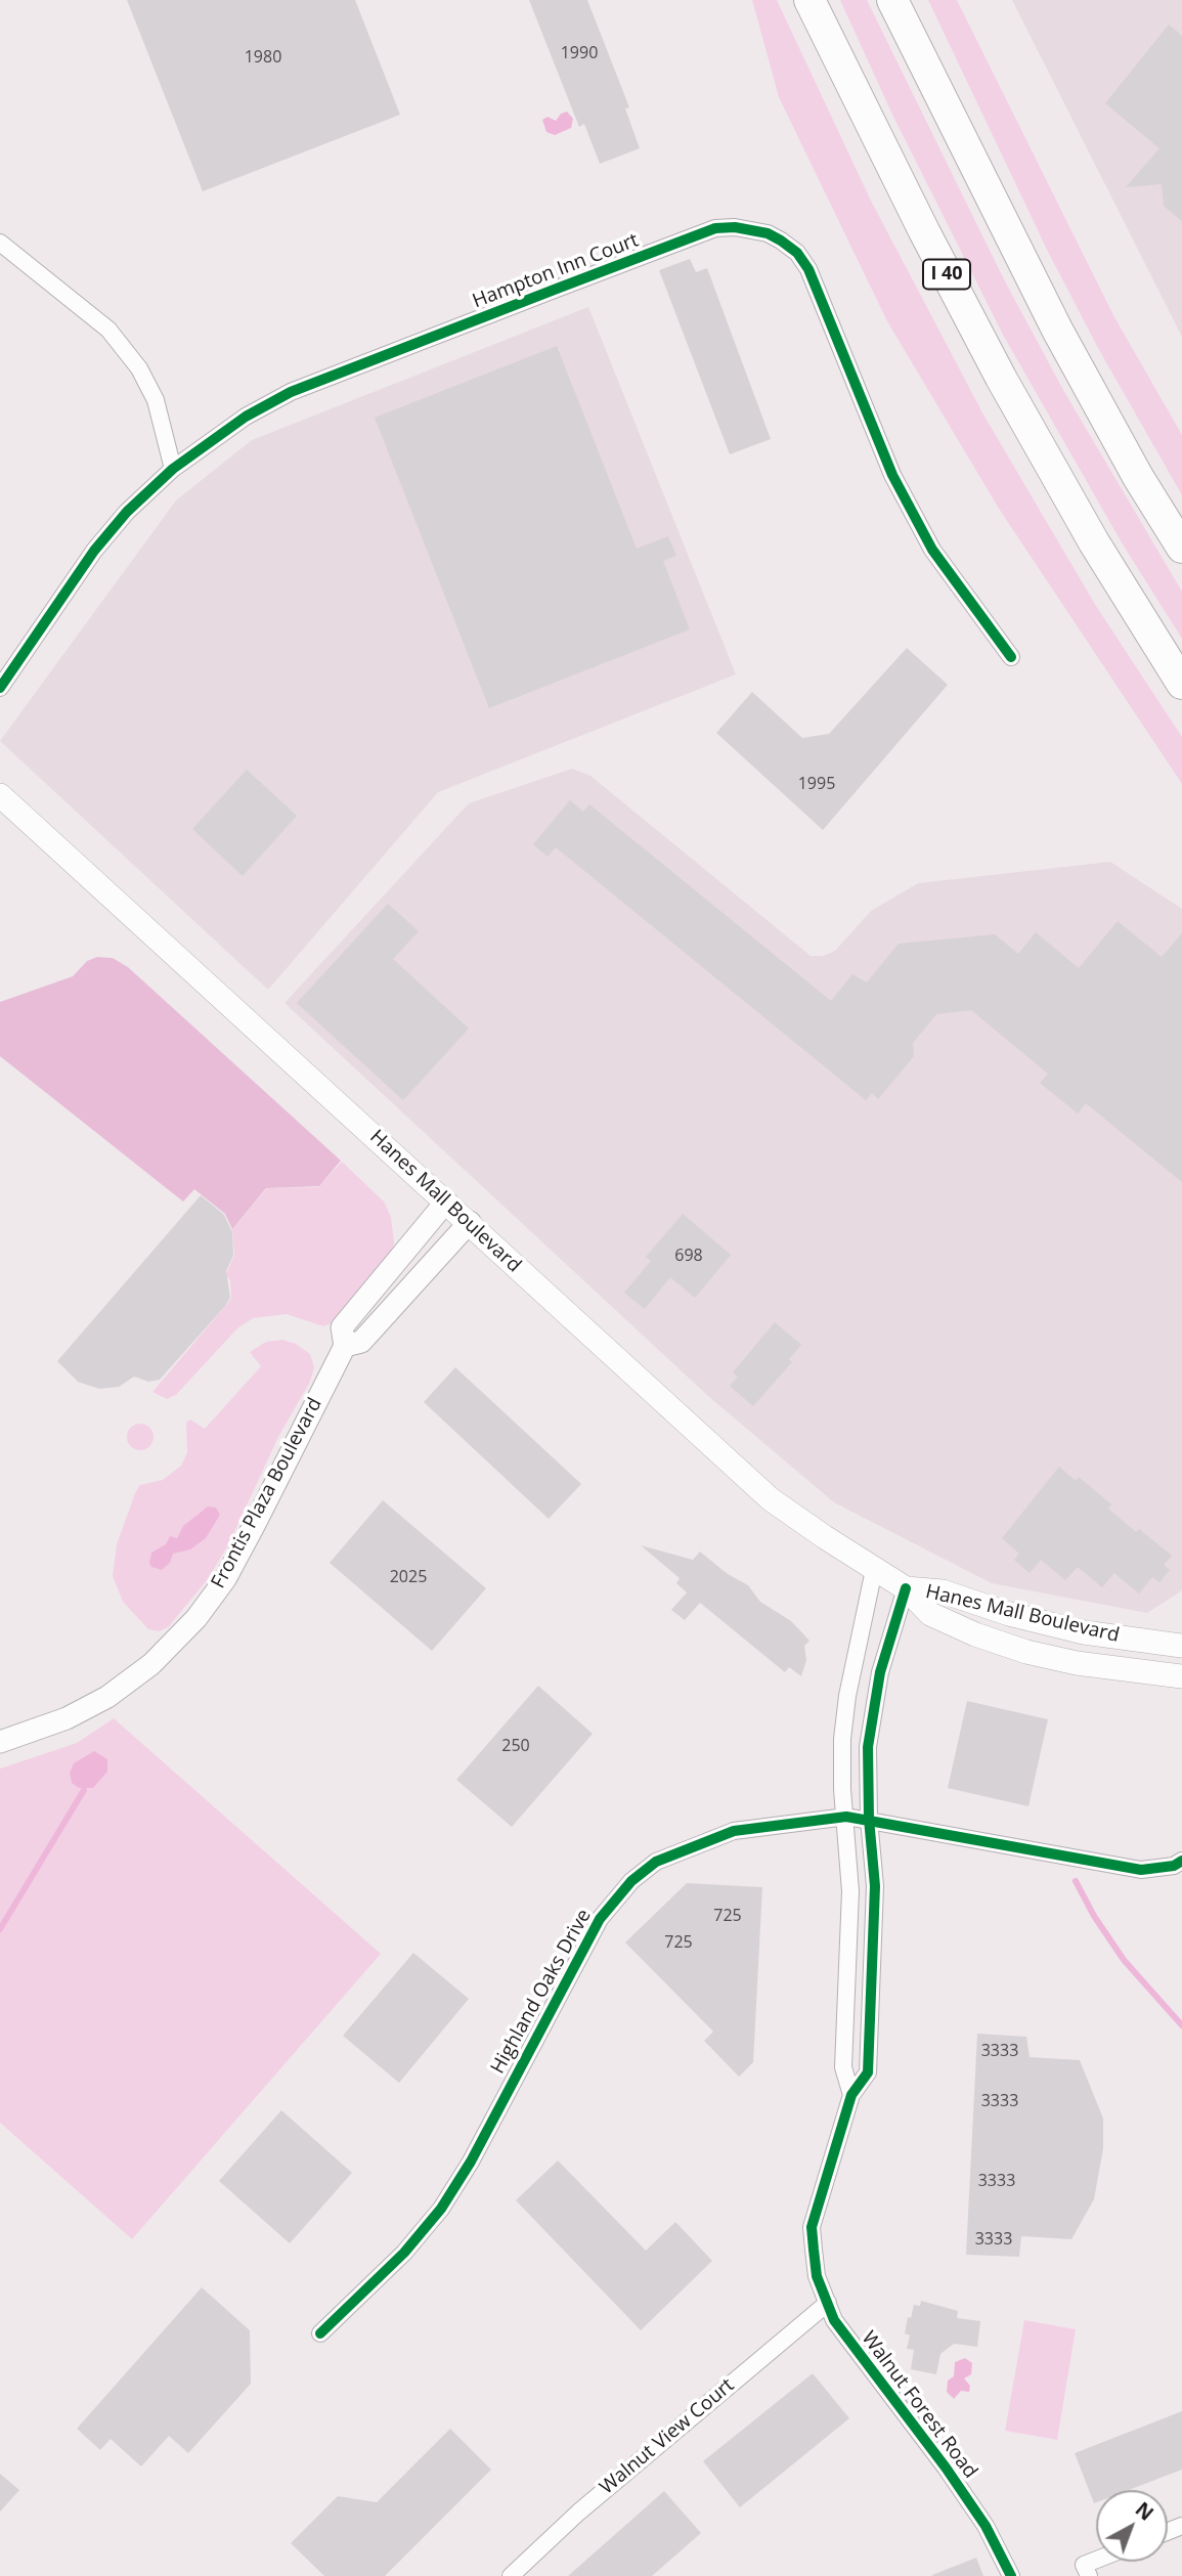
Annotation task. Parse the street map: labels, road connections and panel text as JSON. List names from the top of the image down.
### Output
{
  "streets": {
    "highway": ["I 40"],
    "main road": ["Hanes Mall Boulevard"],
    "street": [
      "Hampton Inn Court",
      "Frontis Plaza Boulevard",
      "Highland Oaks Drive",
      "Walnut Forest Road",
      "Walnut View Court"
    ]
  },
  "crossings": [
    ["Hanes Mall Boulevard", "Frontis Plaza Boulevard"],
    ["Hanes Mall Boulevard", "Walnut Forest Road"],
    ["Highland Oaks Drive", "Walnut Forest Road"],
    ["Walnut Forest Road", "Walnut View Court"]
  ],
  "house_numbers": [
    "1990",
    "1980",
    "1995",
    "698",
    "2025",
    "250",
    "725",
    "725",
    "3333",
    "3333",
    "3333",
    "3333"
  ],
  "north": "top right"
}
